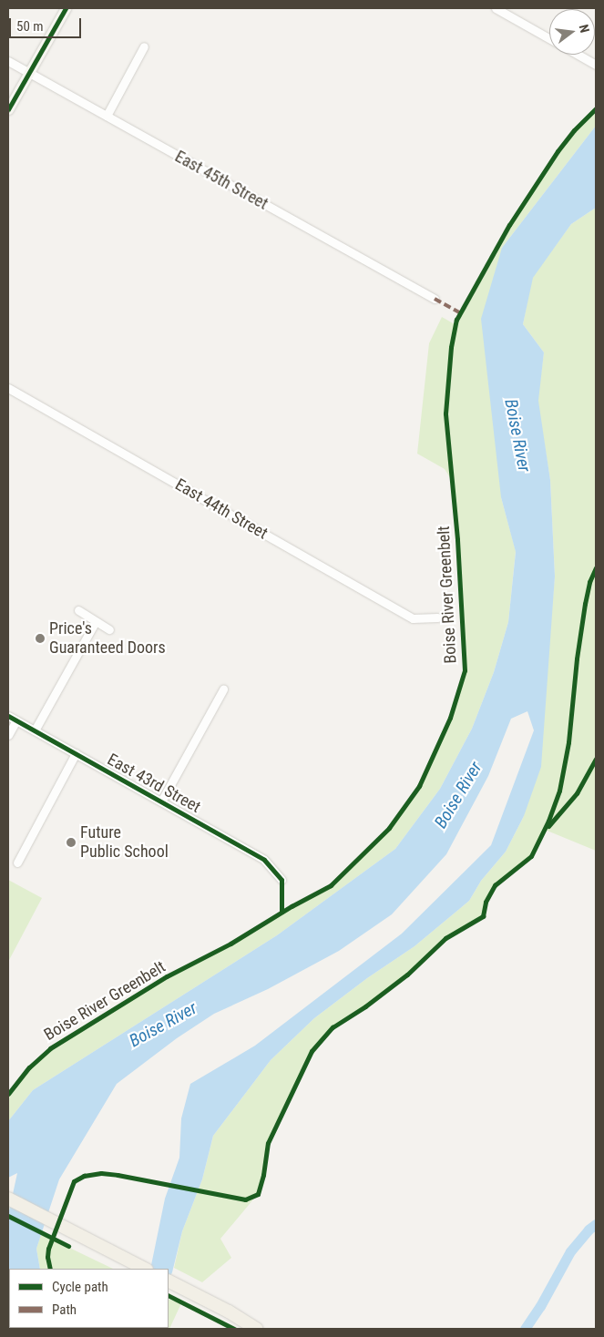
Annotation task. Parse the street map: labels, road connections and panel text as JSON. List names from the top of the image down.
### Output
{
  "streets": {
    "street": ["East 45th Street", "East 44th Street", "East 43rd Street"],
    "cycle path": ["Boise River Greenbelt"]
  },
  "water": ["Boise River"],
  "places": ["Price's Guaranteed Doors", "Future Public School"],
  "legend": ["Cycle path", "Path"],
  "scale_bar": "50 m",
  "north": "right"
}
